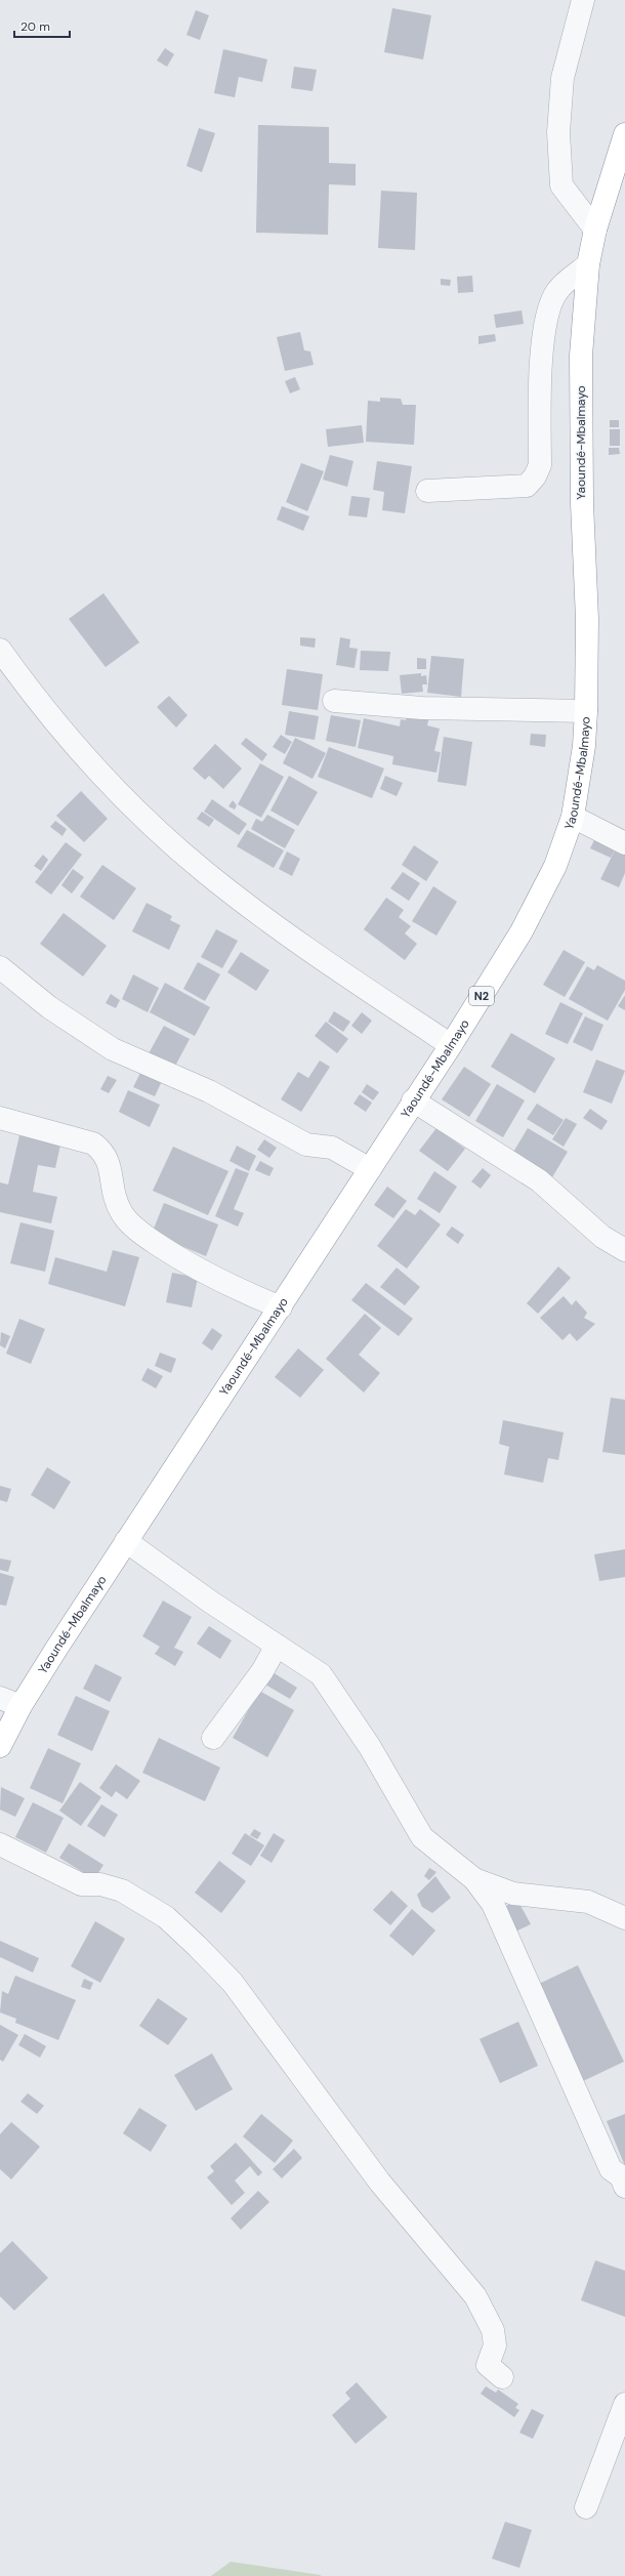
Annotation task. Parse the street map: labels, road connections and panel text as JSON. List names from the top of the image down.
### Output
{
  "streets": {
    "highway": ["Yaoundé-Mbalmayo", "N2"]
  },
  "scale_bar": "20 m"
}
